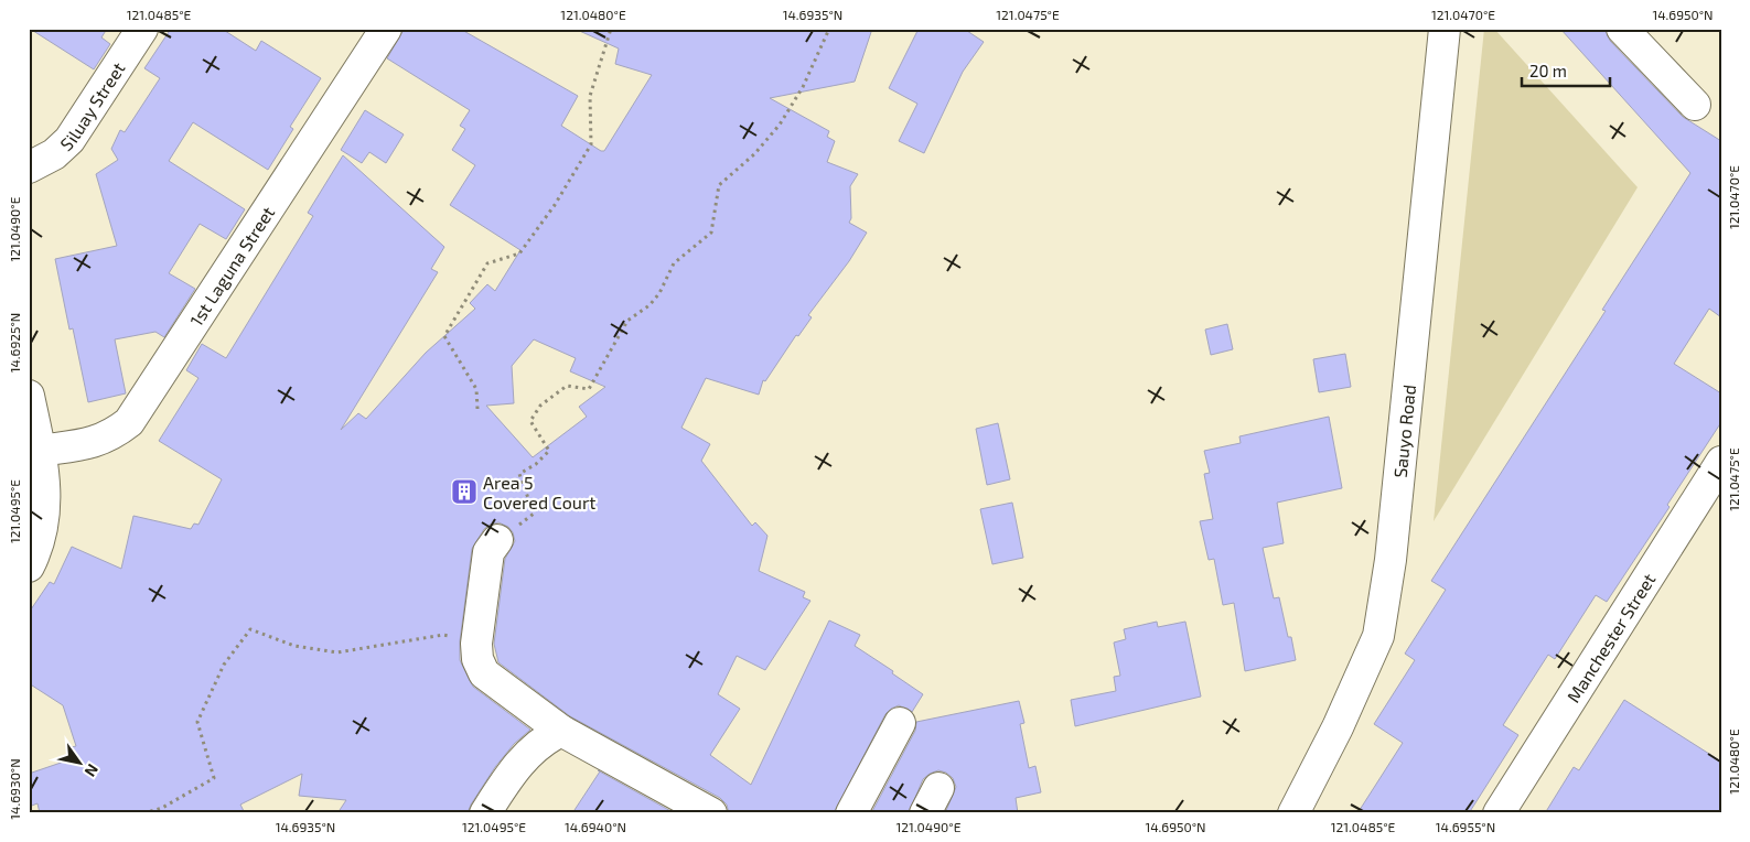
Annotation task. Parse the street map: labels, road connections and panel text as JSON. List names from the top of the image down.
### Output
{
  "streets": {
    "street": [
      "Siluay Street",
      "1st Laguna Street",
      "Sauyo Road",
      "Manchester Street"
    ]
  },
  "places": {
    "building": ["Area 5 Covered Court"]
  },
  "scale_bar": "20 m",
  "north": "bottom right",
  "coordinates": [
    "121.0485°E",
    "121.0480°E",
    "14.6935°N",
    "121.0475°E",
    "121.0470°E",
    "14.6950°N",
    "121.0490°E",
    "14.6925°N",
    "121.0495°E",
    "14.6930°N",
    "14.6940°N",
    "14.6955°N"
  ]
}
